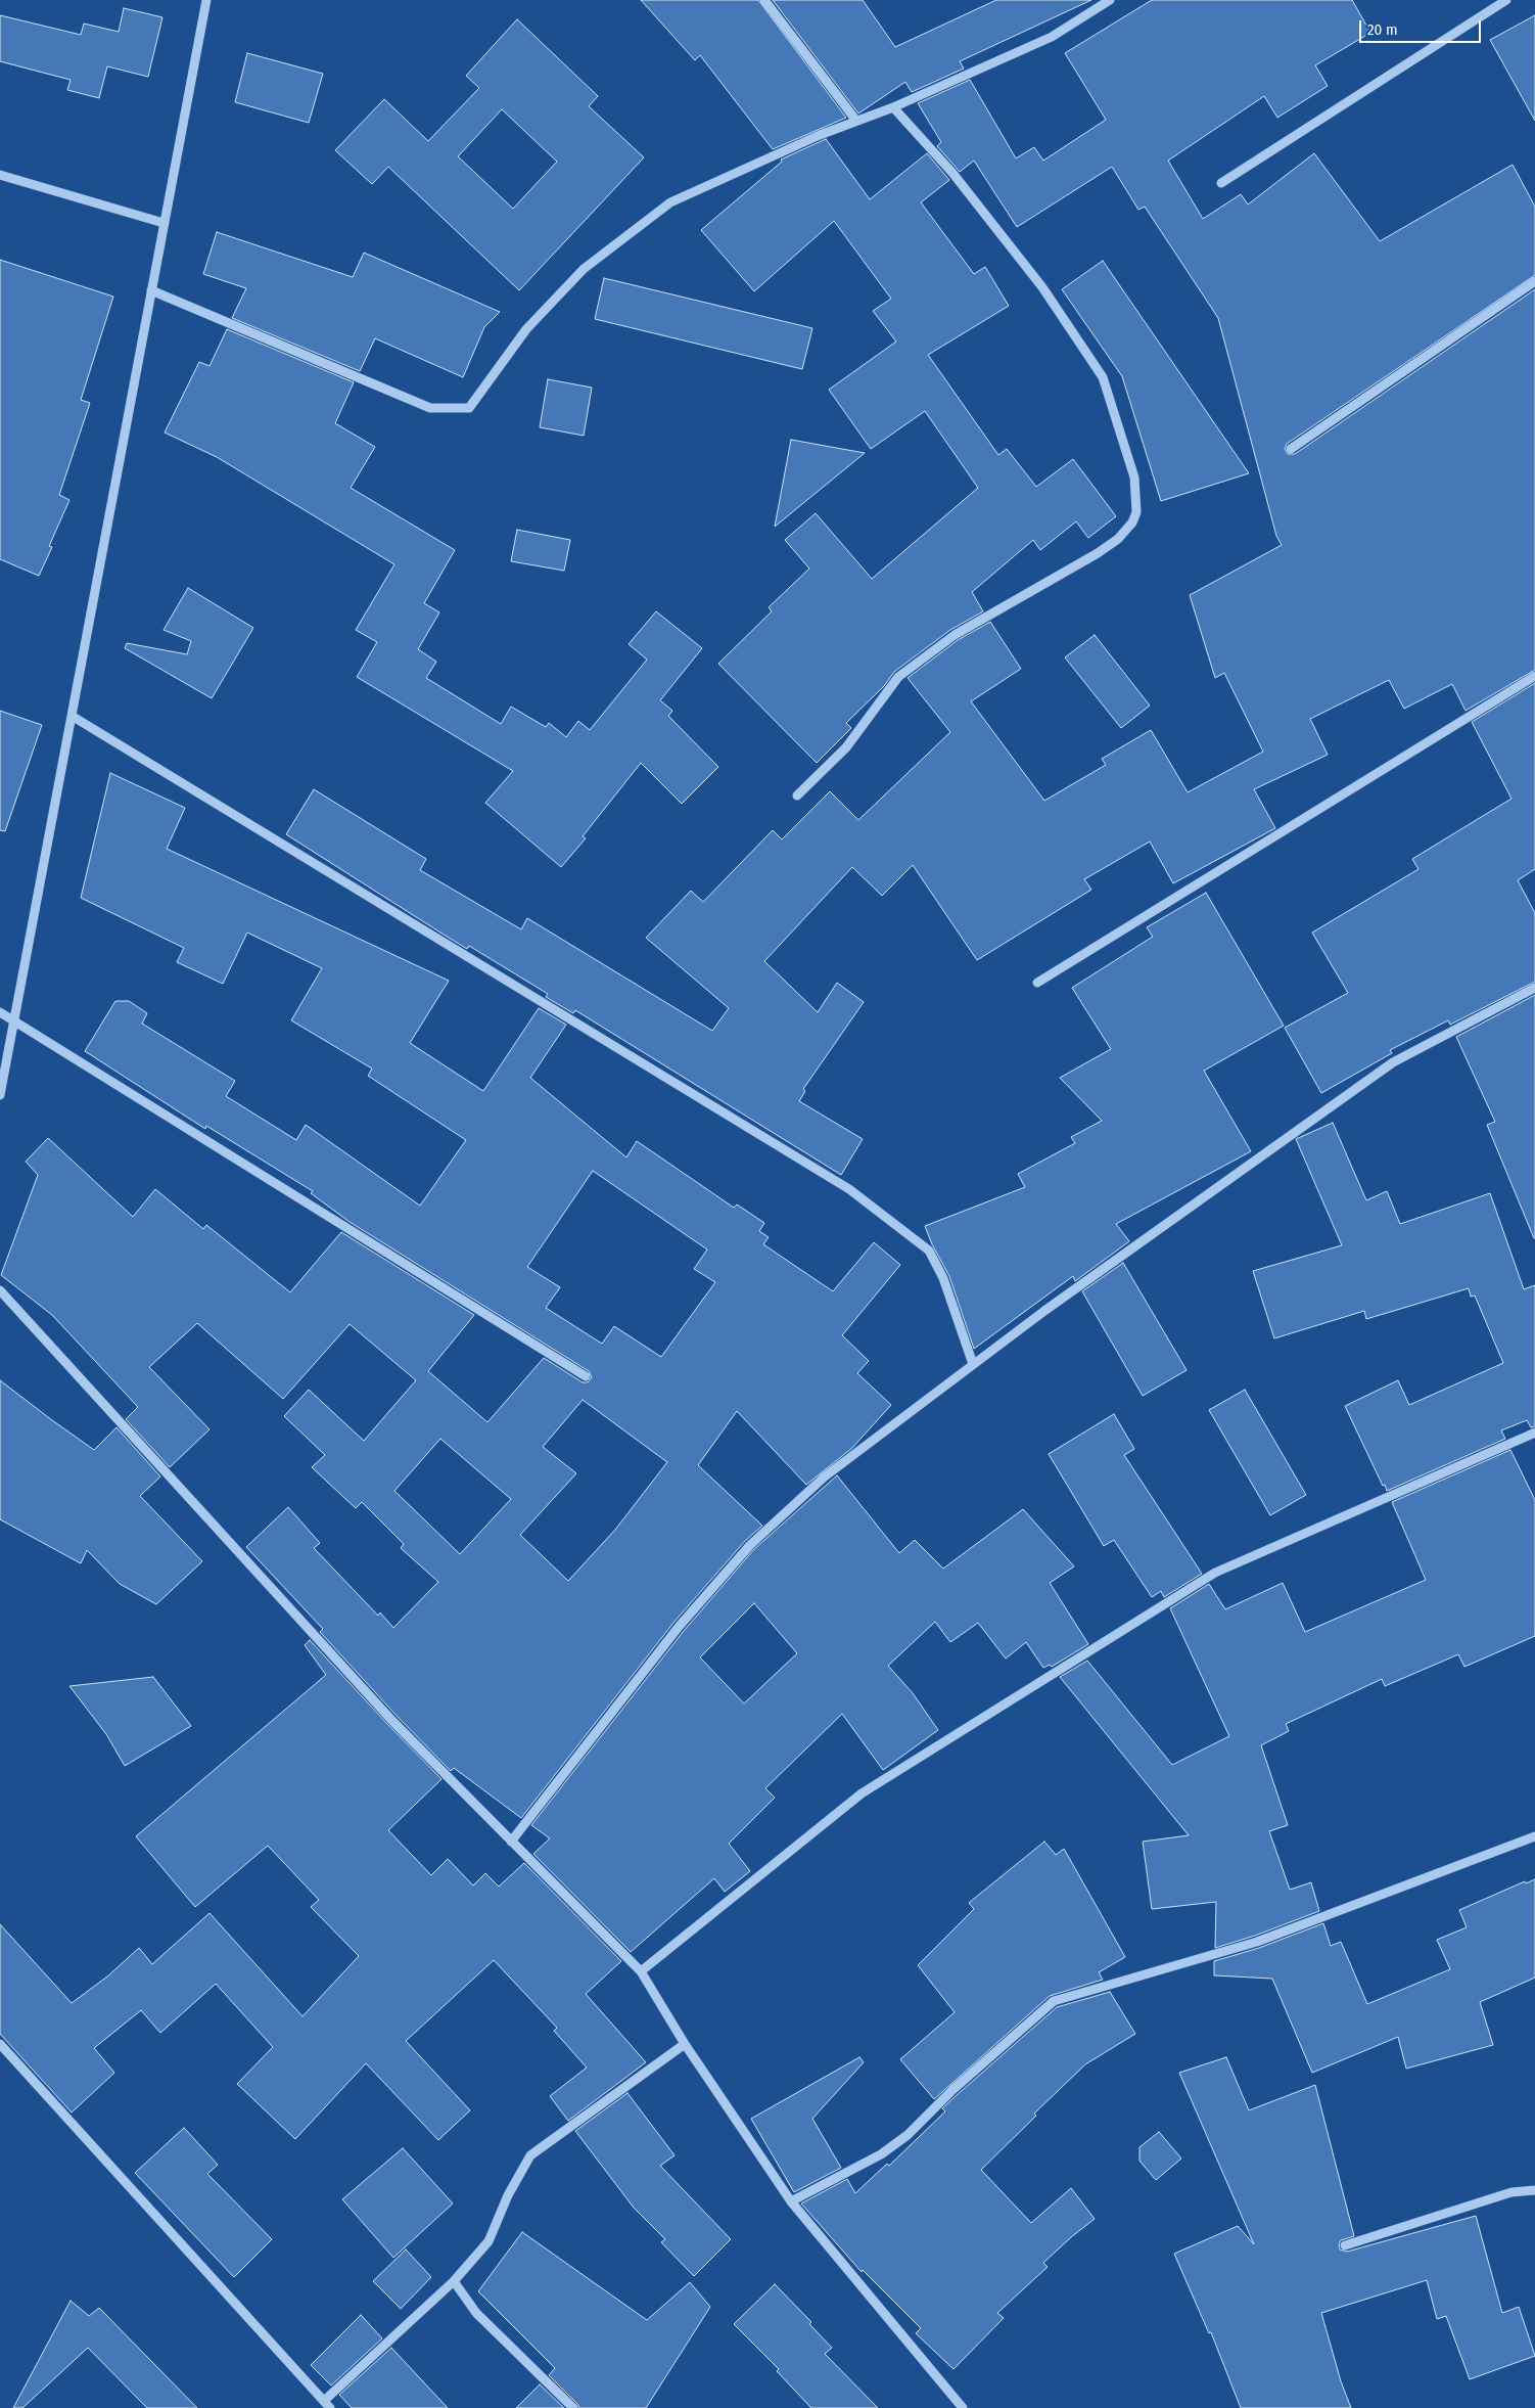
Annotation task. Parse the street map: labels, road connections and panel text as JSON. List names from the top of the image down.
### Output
{
  "scale_bar": "20 m"
}
